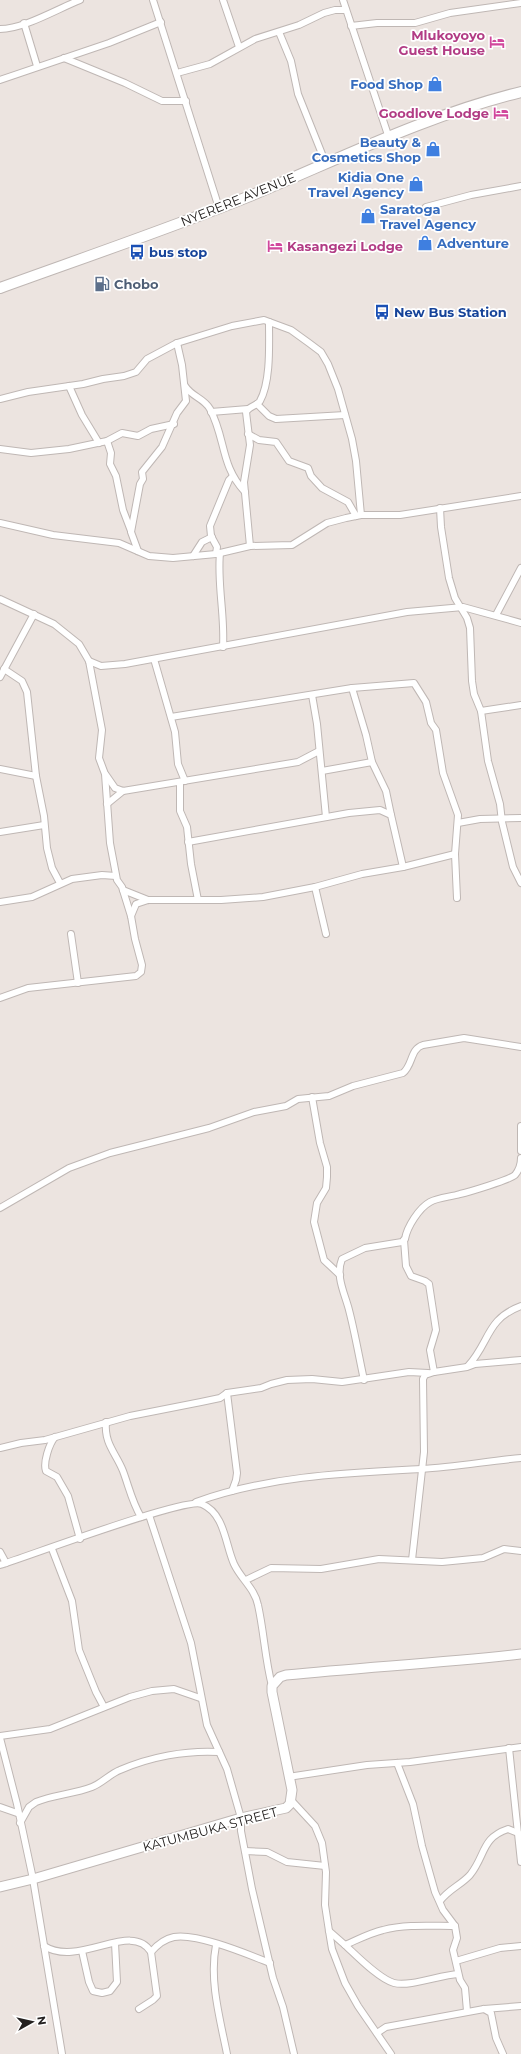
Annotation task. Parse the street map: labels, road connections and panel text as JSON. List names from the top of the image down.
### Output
{
  "streets": {
    "main road": ["NYERERE AVENUE", "KATUMBUKA STREET"]
  },
  "places": {
    "hotel": ["Mlukoyoyo Guest House", "Goodlove Lodge", "Kasangezi Lodge"],
    "shop": [
      "Food Shop",
      "Beauty & Cosmetics Shop",
      "Kidia One Travel Agency",
      "Saratoga Travel Agency",
      "Adventure"
    ],
    "bus stop": ["bus stop", "New Bus Station"],
    "fuel station": ["Chobo"]
  },
  "north": "right"
}
